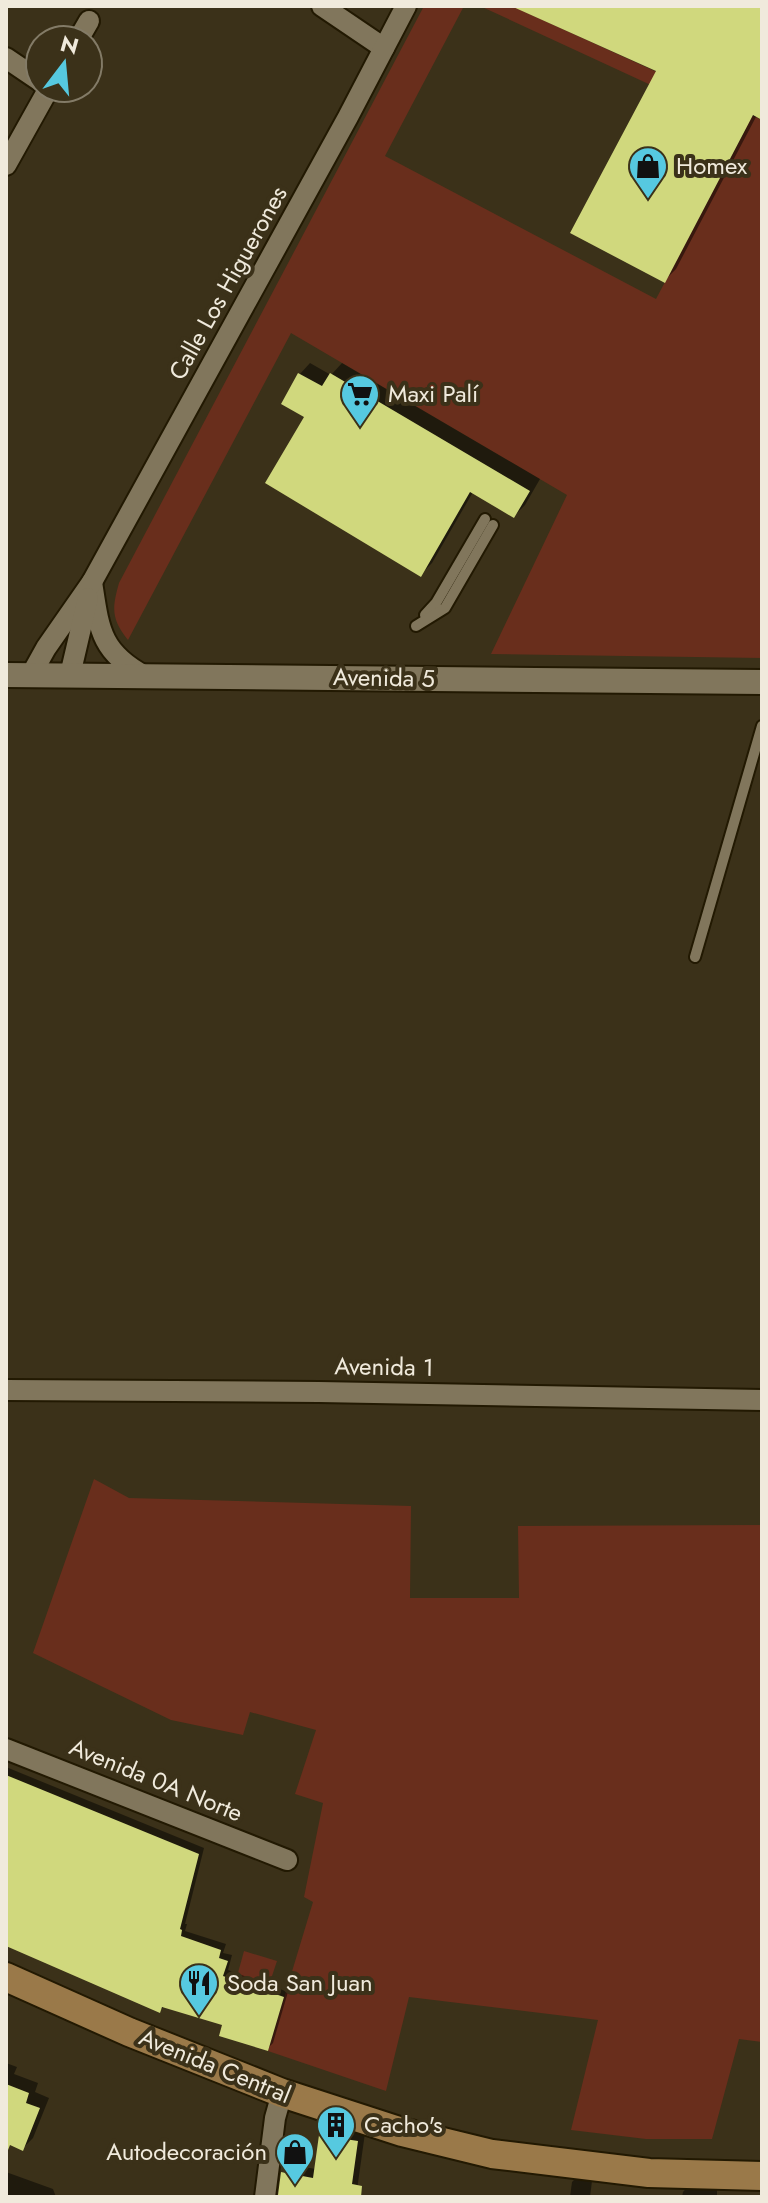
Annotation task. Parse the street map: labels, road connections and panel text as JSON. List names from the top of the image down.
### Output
{
  "streets": {
    "main road": ["Avenida Central"],
    "street": [
      "Calle Los Higuerones",
      "Avenida 5",
      "Avenida 1",
      "Avenida 0A Norte"
    ]
  },
  "crossings": [
    ["Calle Los Higuerones", "Avenida 5"]
  ],
  "places": {
    "shop": ["Homex", "Autodecoración"],
    "supermarket": ["Maxi Palí"],
    "restaurant": ["Soda San Juan"],
    "building": ["Cacho's"]
  },
  "north": "top"
}
